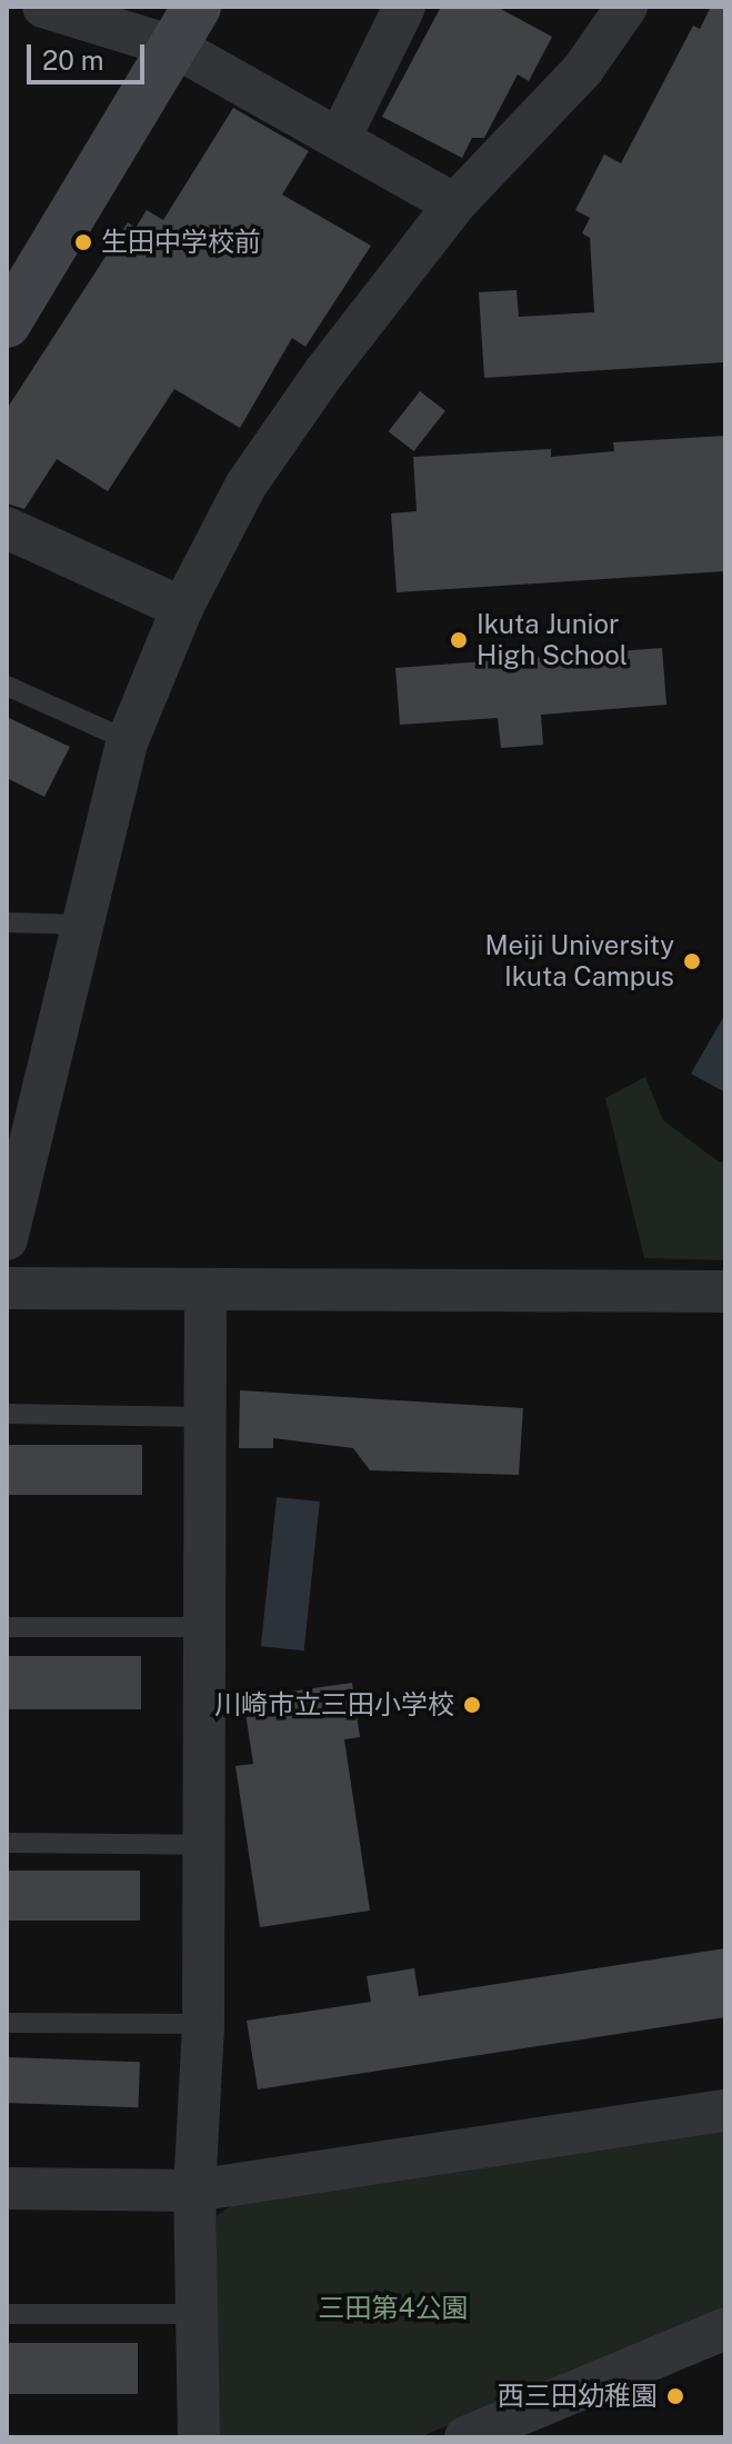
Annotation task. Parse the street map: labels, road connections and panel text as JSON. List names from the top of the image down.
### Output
{
  "parks": ["三田第4公園"],
  "places": [
    "生田中学校前",
    "Ikuta Junior High School",
    "Meiji University Ikuta Campus",
    "川崎市立三田小学校",
    "西三田幼稚園"
  ],
  "scale_bar": "20 m"
}
